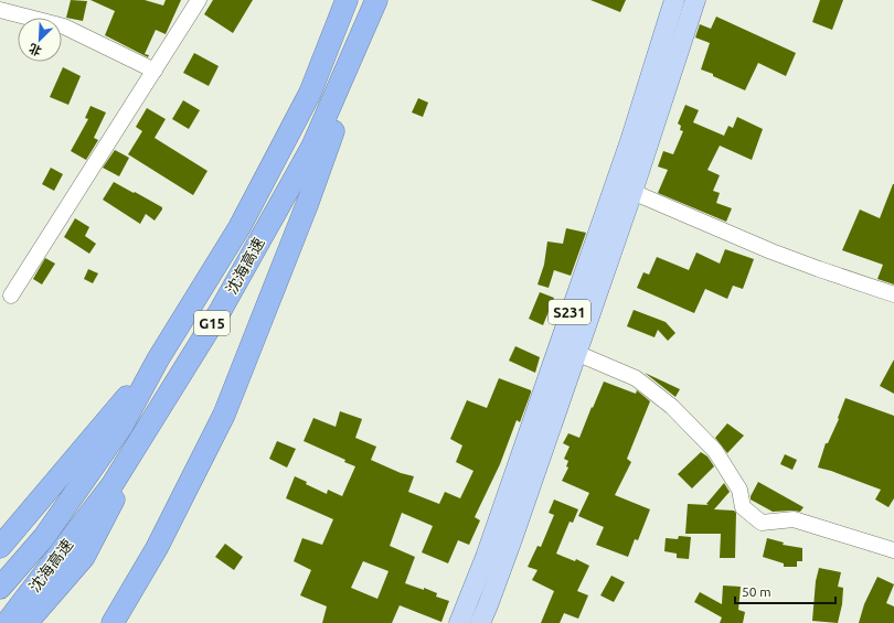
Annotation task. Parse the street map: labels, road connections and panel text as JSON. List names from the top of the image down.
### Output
{
  "streets": {
    "highway": ["沈海高速", "G15"],
    "main road": ["S231"]
  },
  "scale_bar": "50 m",
  "north": "bottom left"
}
